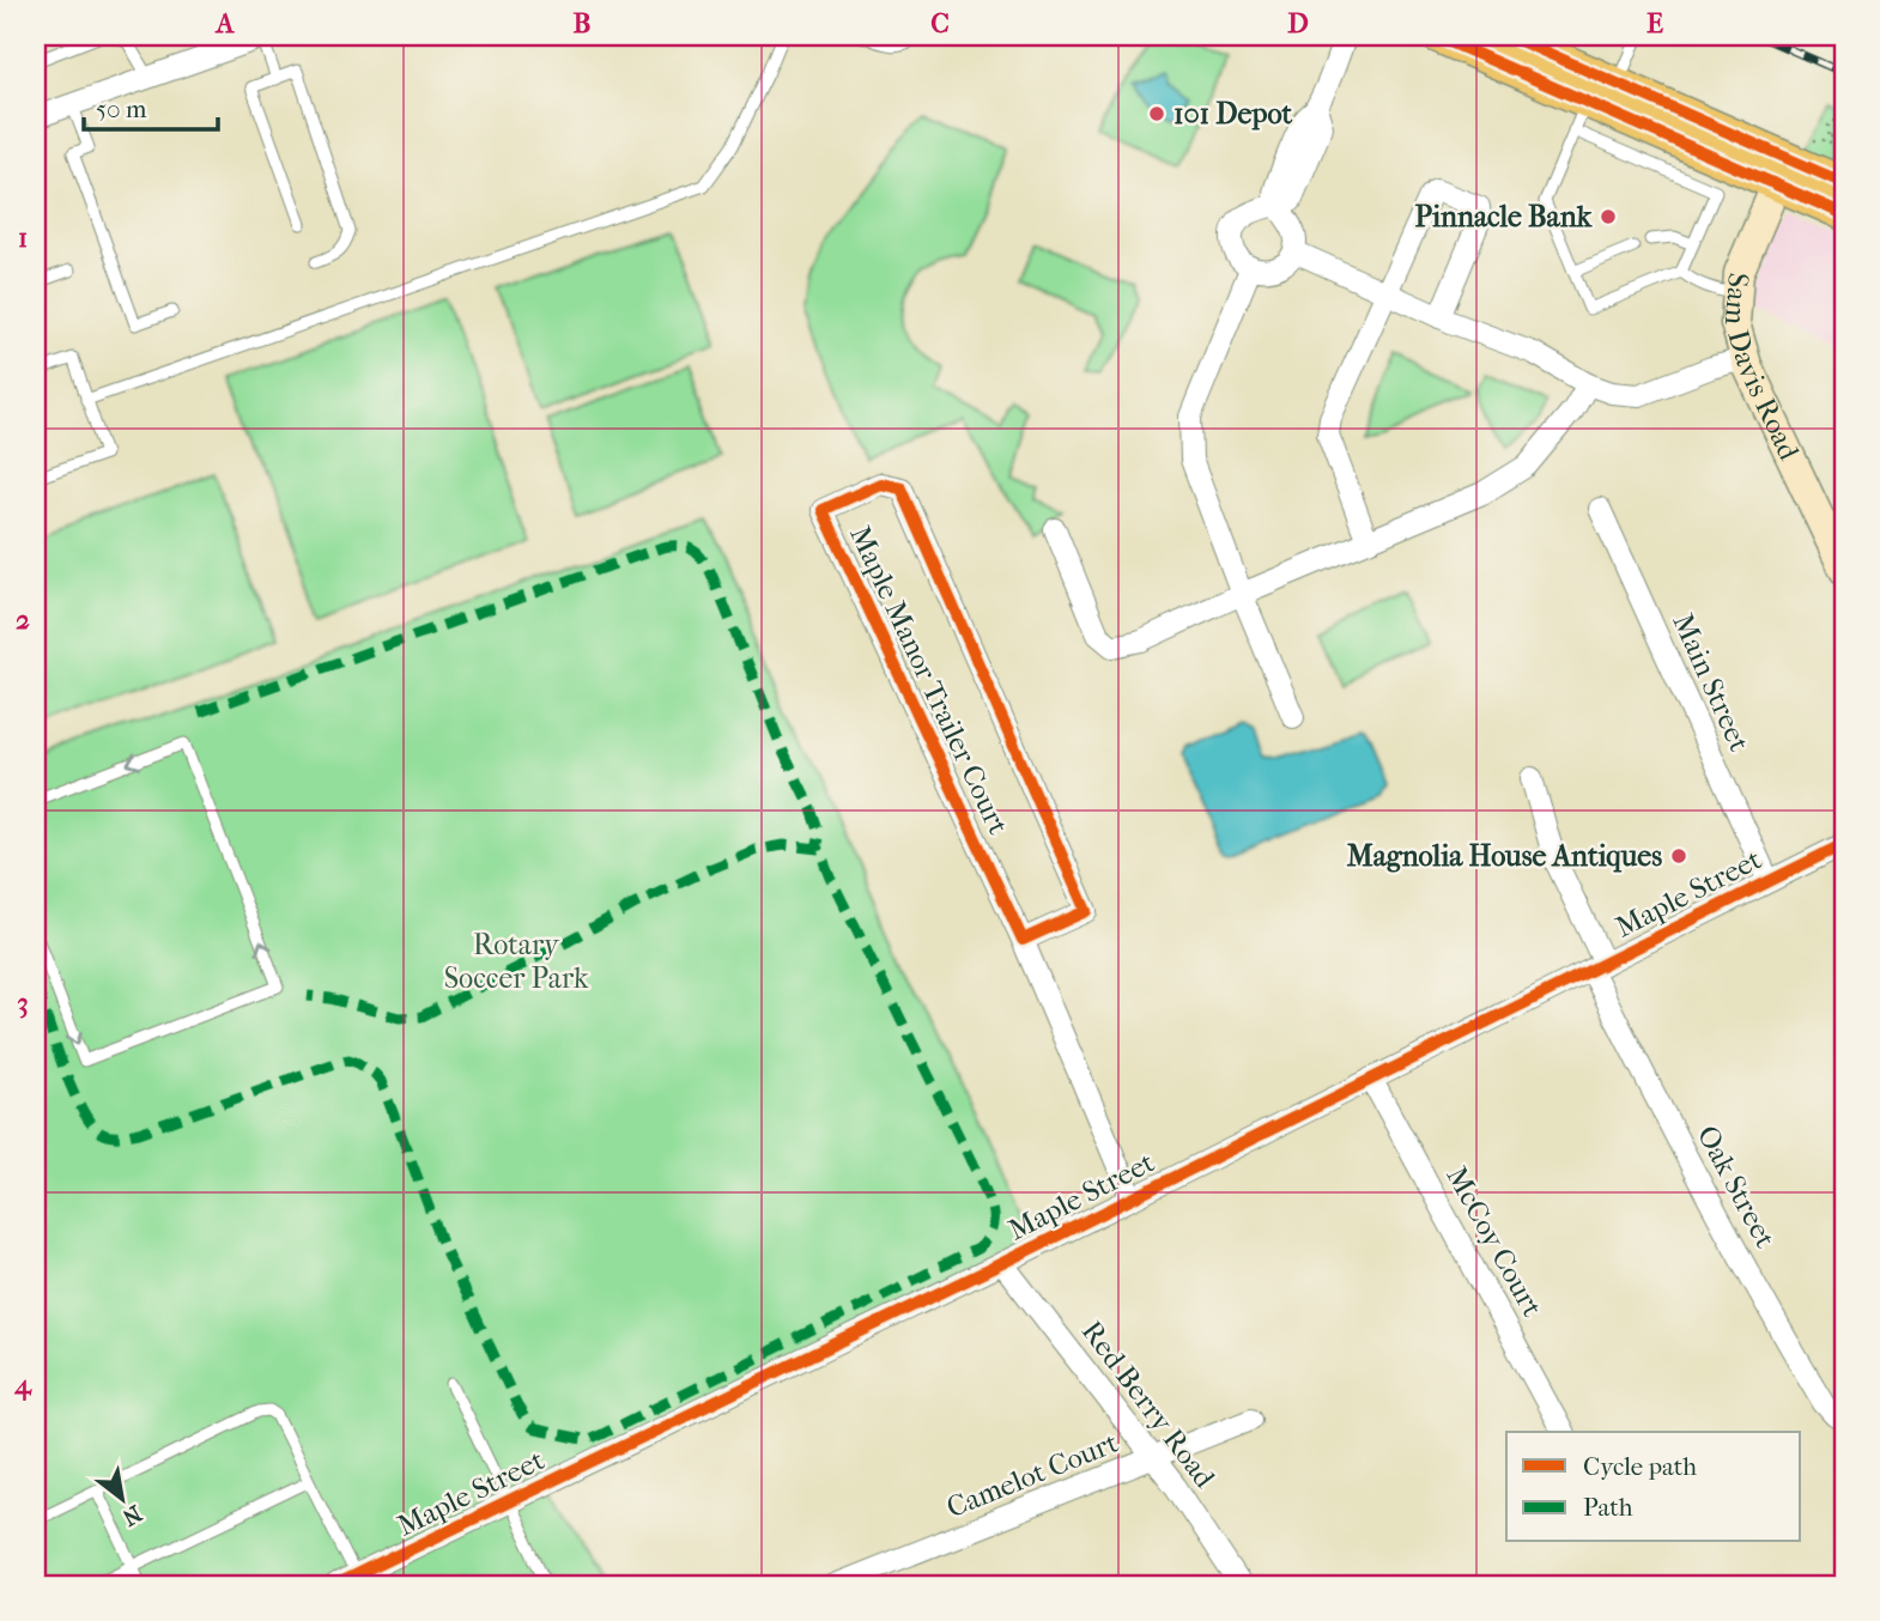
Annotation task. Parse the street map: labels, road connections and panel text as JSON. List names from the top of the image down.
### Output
{
  "streets": {
    "street": [
      "Sam Davis Road",
      "Maple Manor Trailer Court",
      "Main Street",
      "Maple Street",
      "Oak Street",
      "McCoy Court",
      "Red Berry Road",
      "Camelot Court"
    ]
  },
  "crossings": [
    ["Maple Manor Trailer Court", "Maple Street"],
    ["Main Street", "Maple Street"],
    ["Maple Street", "Oak Street"],
    ["Maple Street", "McCoy Court"],
    ["Maple Street", "Red Berry Road"],
    ["Red Berry Road", "Camelot Court"]
  ],
  "parks": ["Rotary Soccer Park"],
  "places": ["101 Depot", "Pinnacle Bank", "Magnolia House Antiques"],
  "legend": ["Cycle path", "Path"],
  "scale_bar": "50 m",
  "north": "bottom right",
  "grid": {
    "columns": [
      "A",
      "B",
      "C",
      "D",
      "E"
    ],
    "rows": [
      "1",
      "2",
      "3",
      "4"
    ]
  }
}
